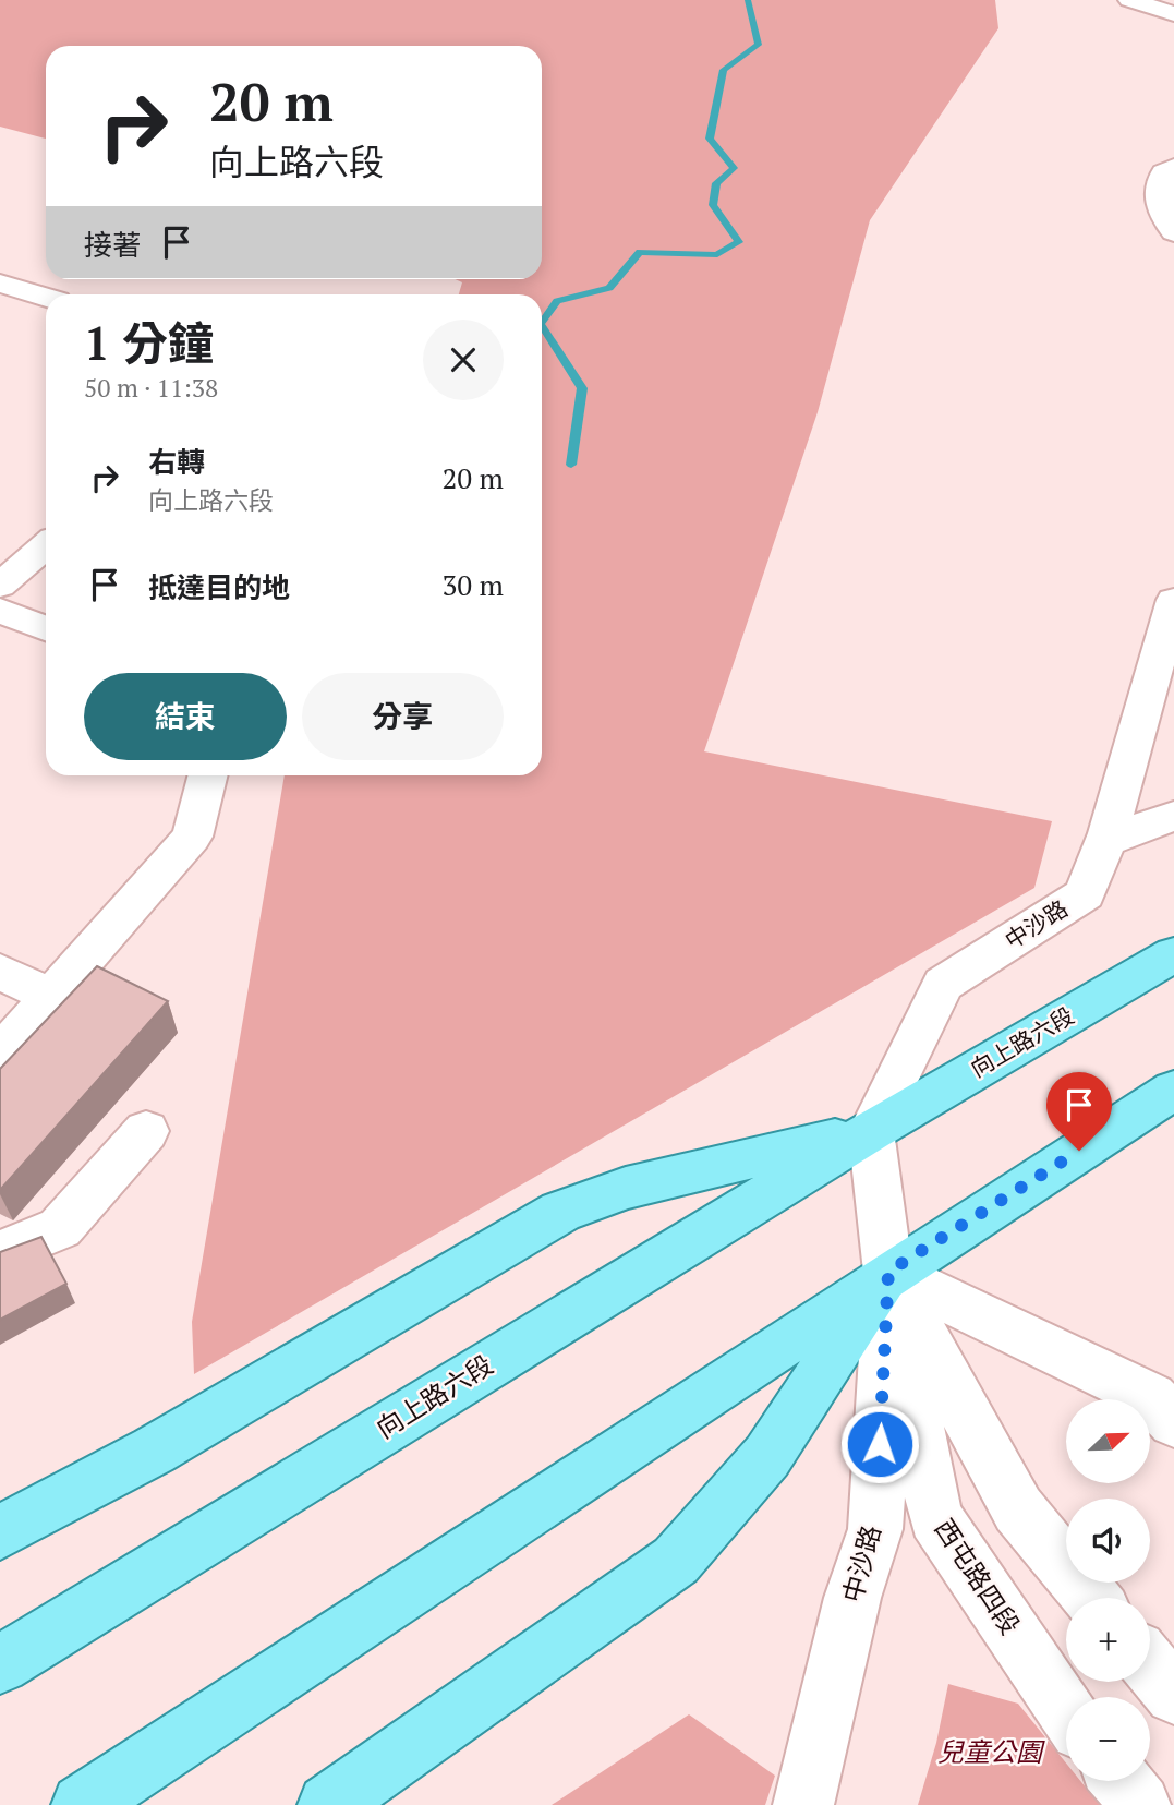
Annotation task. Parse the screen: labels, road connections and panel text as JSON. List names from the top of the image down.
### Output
{
  "streets": {
    "main road": ["向上路六段"],
    "street": ["中沙路", "西屯路四段"]
  },
  "crossings": [
    ["中沙路", "向上路六段"],
    ["中沙路", "西屯路四段"]
  ],
  "parks": ["兒童公園"],
  "north": "top right",
  "page": {
    "turn": ["20 m", "向上路六段"],
    "then": "接著",
    "heading": ["1 分鐘", "50 m · 11:38"],
    "list": [
      {
        "name": "右轉",
        "note": "向上路六段",
        "value": "20 m"
      },
      {
        "name": "抵達目的地",
        "value": "30 m"
      }
    ],
    "buttons": ["結束", "分享"],
    "map_buttons": ["+", "−"]
  }
}
